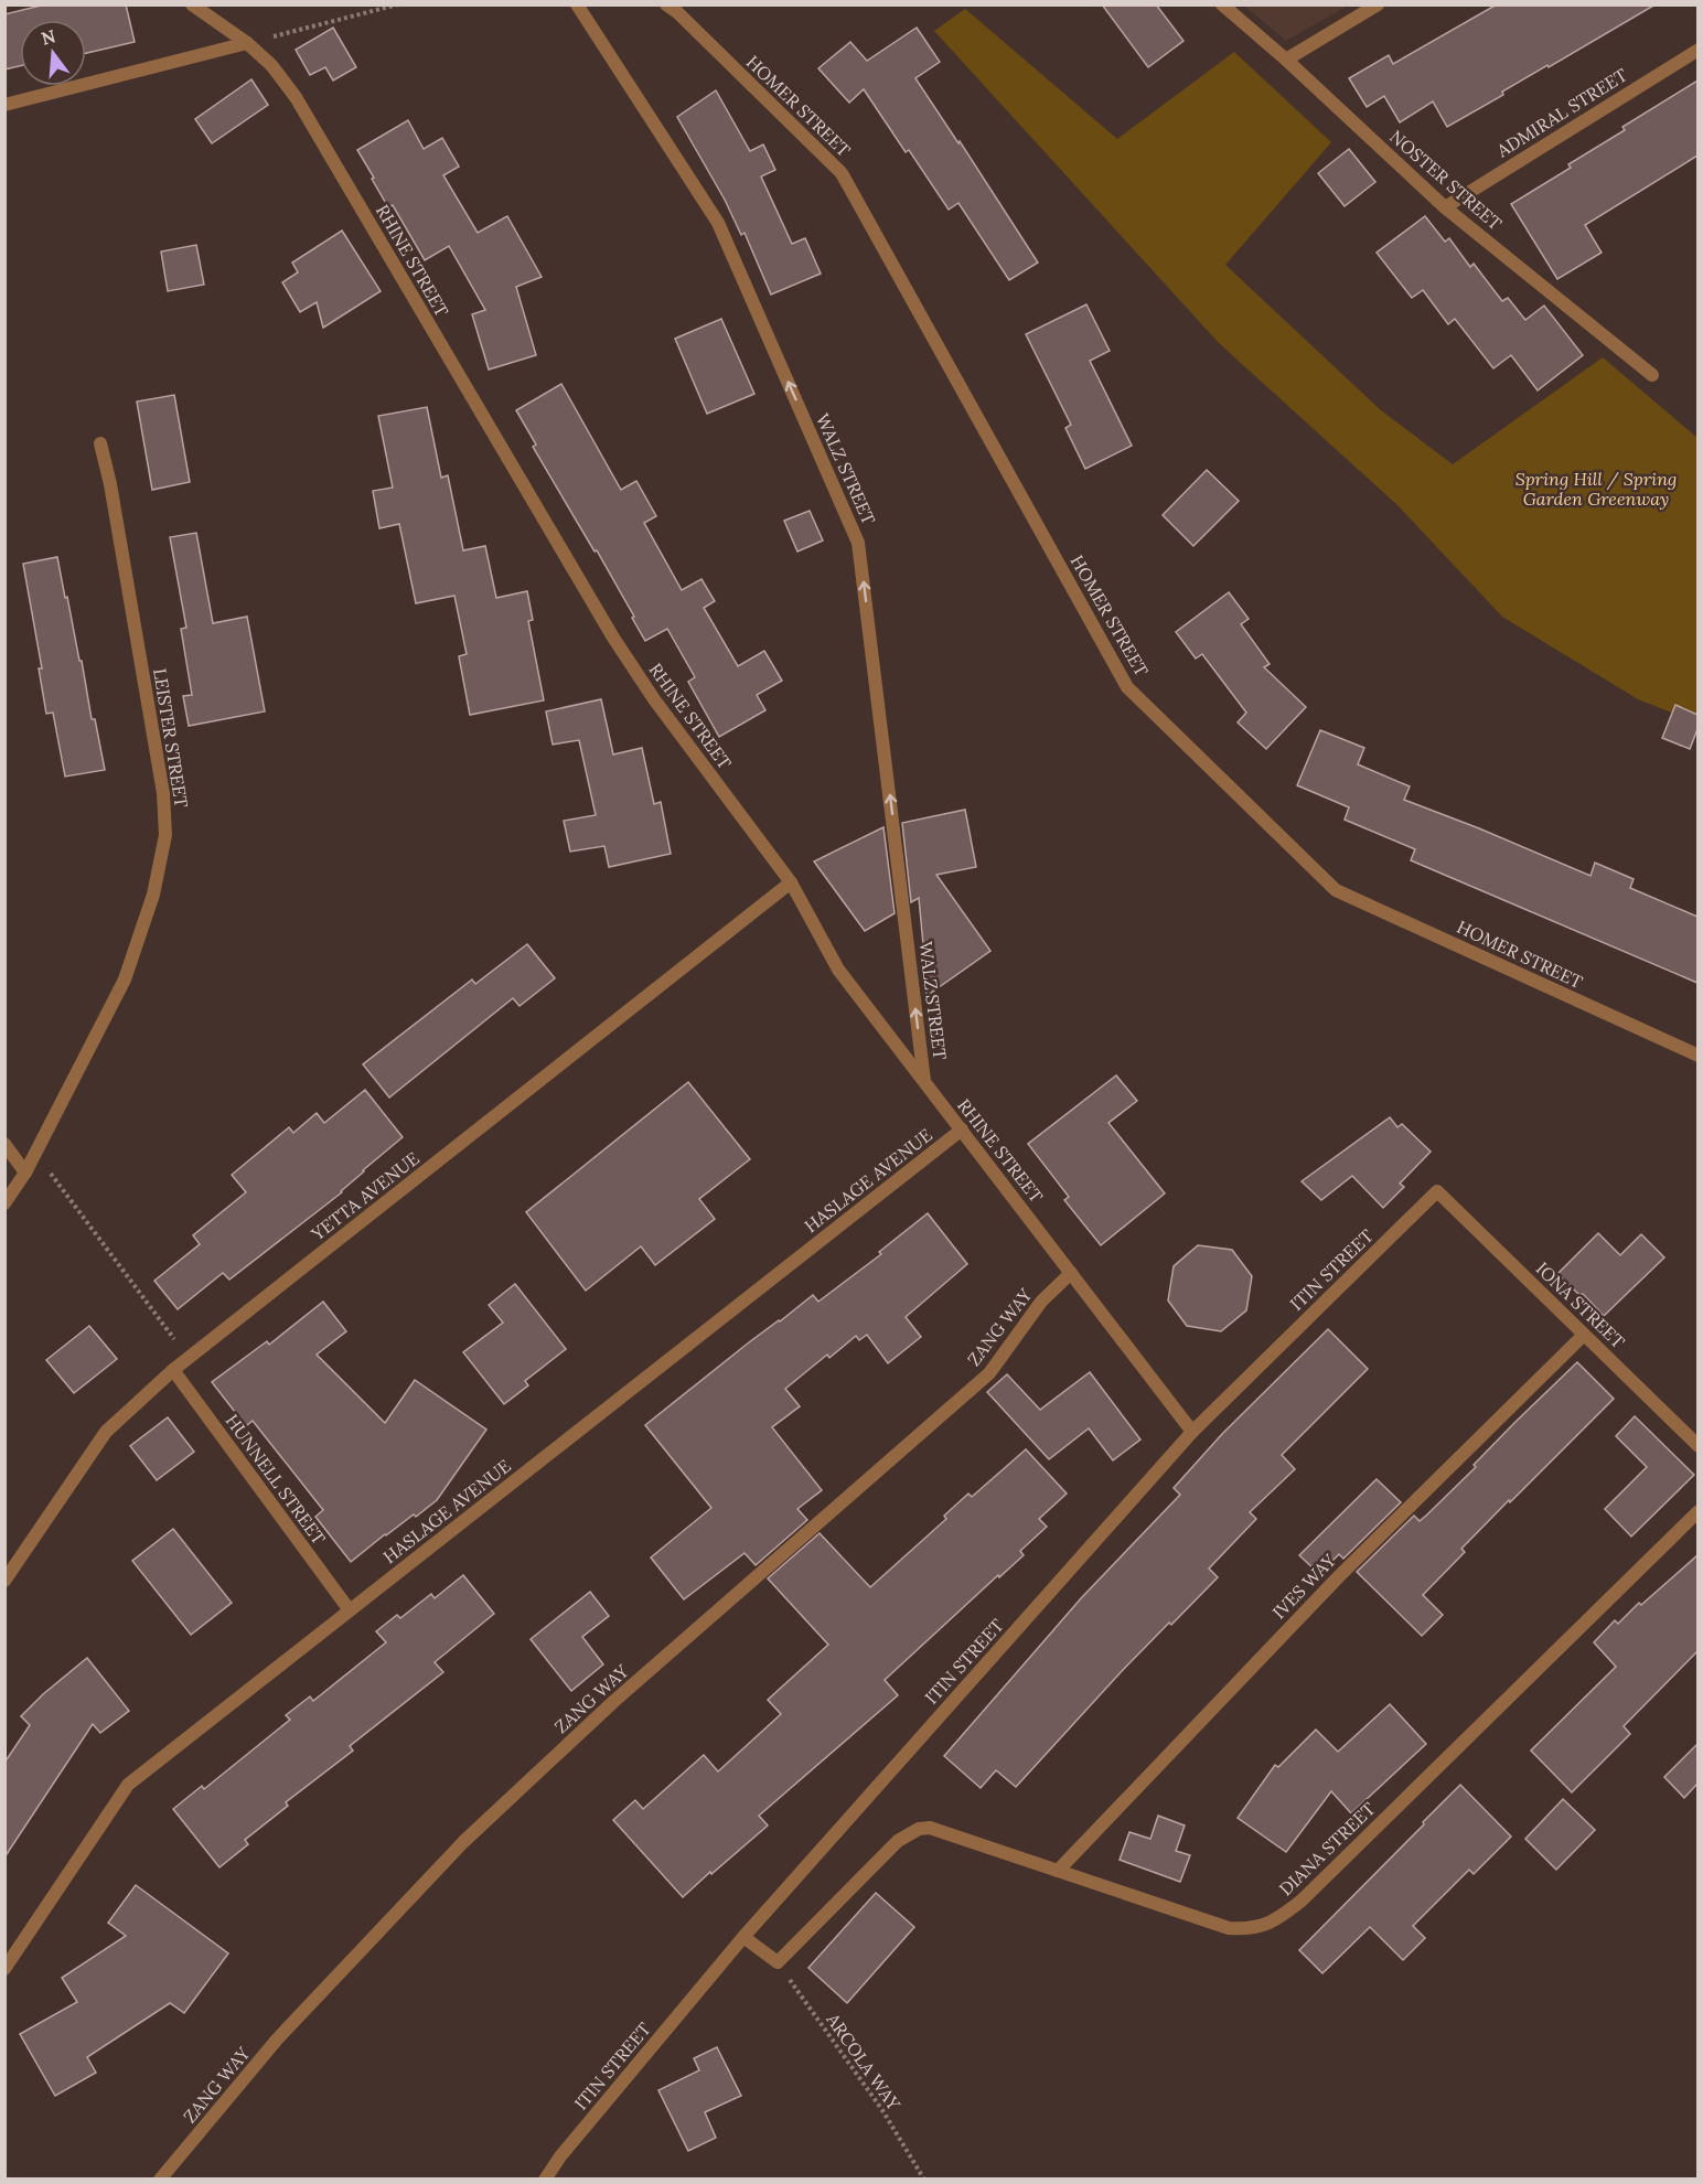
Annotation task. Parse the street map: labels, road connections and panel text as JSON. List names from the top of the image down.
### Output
{
  "streets": {
    "street": [
      "HOMER STREET",
      "ADMIRAL STREET",
      "NOSTER STREET",
      "RHINE STREET",
      "WALZ STREET",
      "LEISTER STREET",
      "HASLAGE AVENUE",
      "YETTA AVENUE",
      "ITIN STREET",
      "IONA STREET",
      "ZANG WAY",
      "HUNNELL STREET",
      "IVES WAY",
      "DIANA STREET"
    ],
    "path": ["ARCOLA WAY"]
  },
  "crossings": [
    ["ADMIRAL STREET", "NOSTER STREET"],
    ["RHINE STREET", "WALZ STREET"],
    ["RHINE STREET", "HASLAGE AVENUE"],
    ["RHINE STREET", "YETTA AVENUE"],
    ["RHINE STREET", "ITIN STREET"],
    ["RHINE STREET", "ZANG WAY"],
    ["HASLAGE AVENUE", "HUNNELL STREET"],
    ["YETTA AVENUE", "HUNNELL STREET"],
    ["ITIN STREET", "IONA STREET"],
    ["IONA STREET", "IVES WAY"],
    ["IVES WAY", "DIANA STREET"],
    ["DIANA STREET", "ARCOLA WAY"]
  ],
  "one_way": ["WALZ STREET"],
  "parks": ["Spring Hill / Spring Garden Greenway"],
  "north": "top"
}
